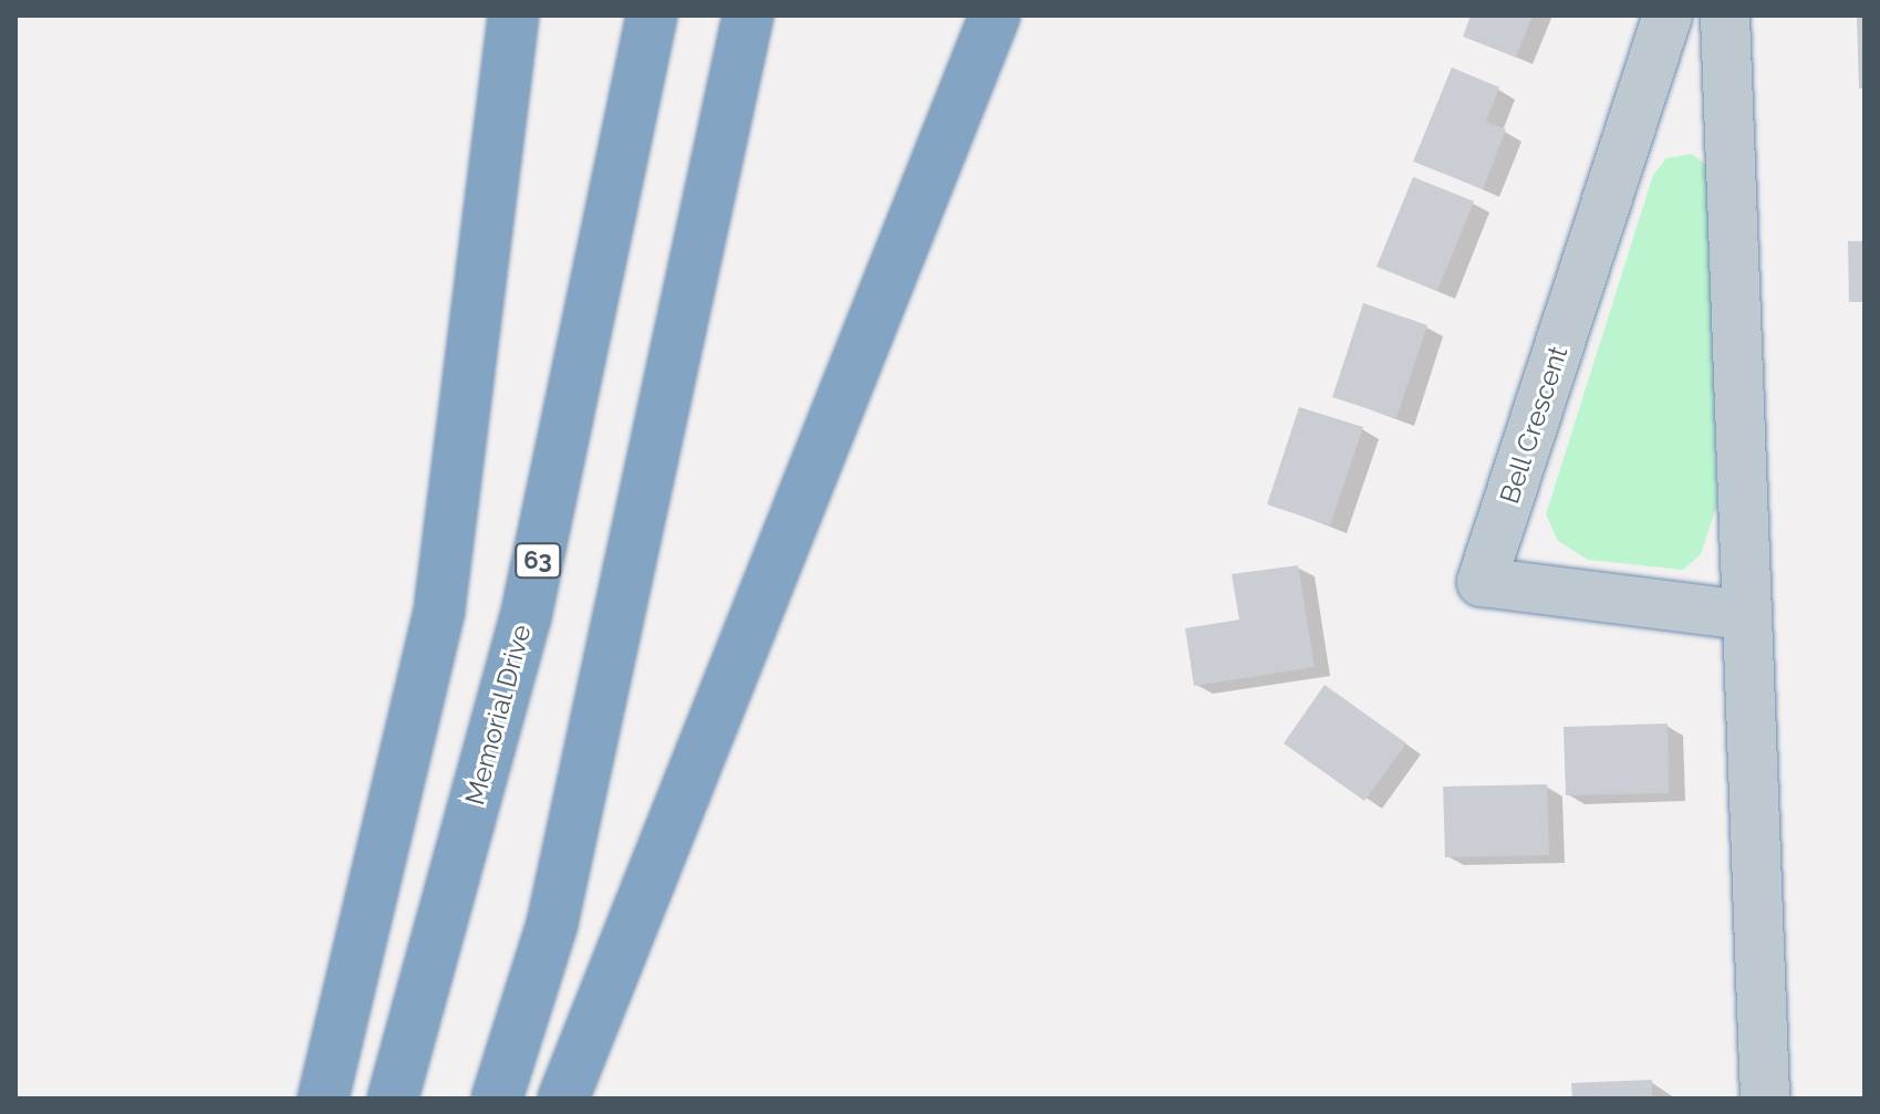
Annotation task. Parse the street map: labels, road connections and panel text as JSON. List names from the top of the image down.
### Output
{
  "streets": {
    "highway": ["63", "Memorial Drive"],
    "street": ["Bell Crescent"]
  }
}
